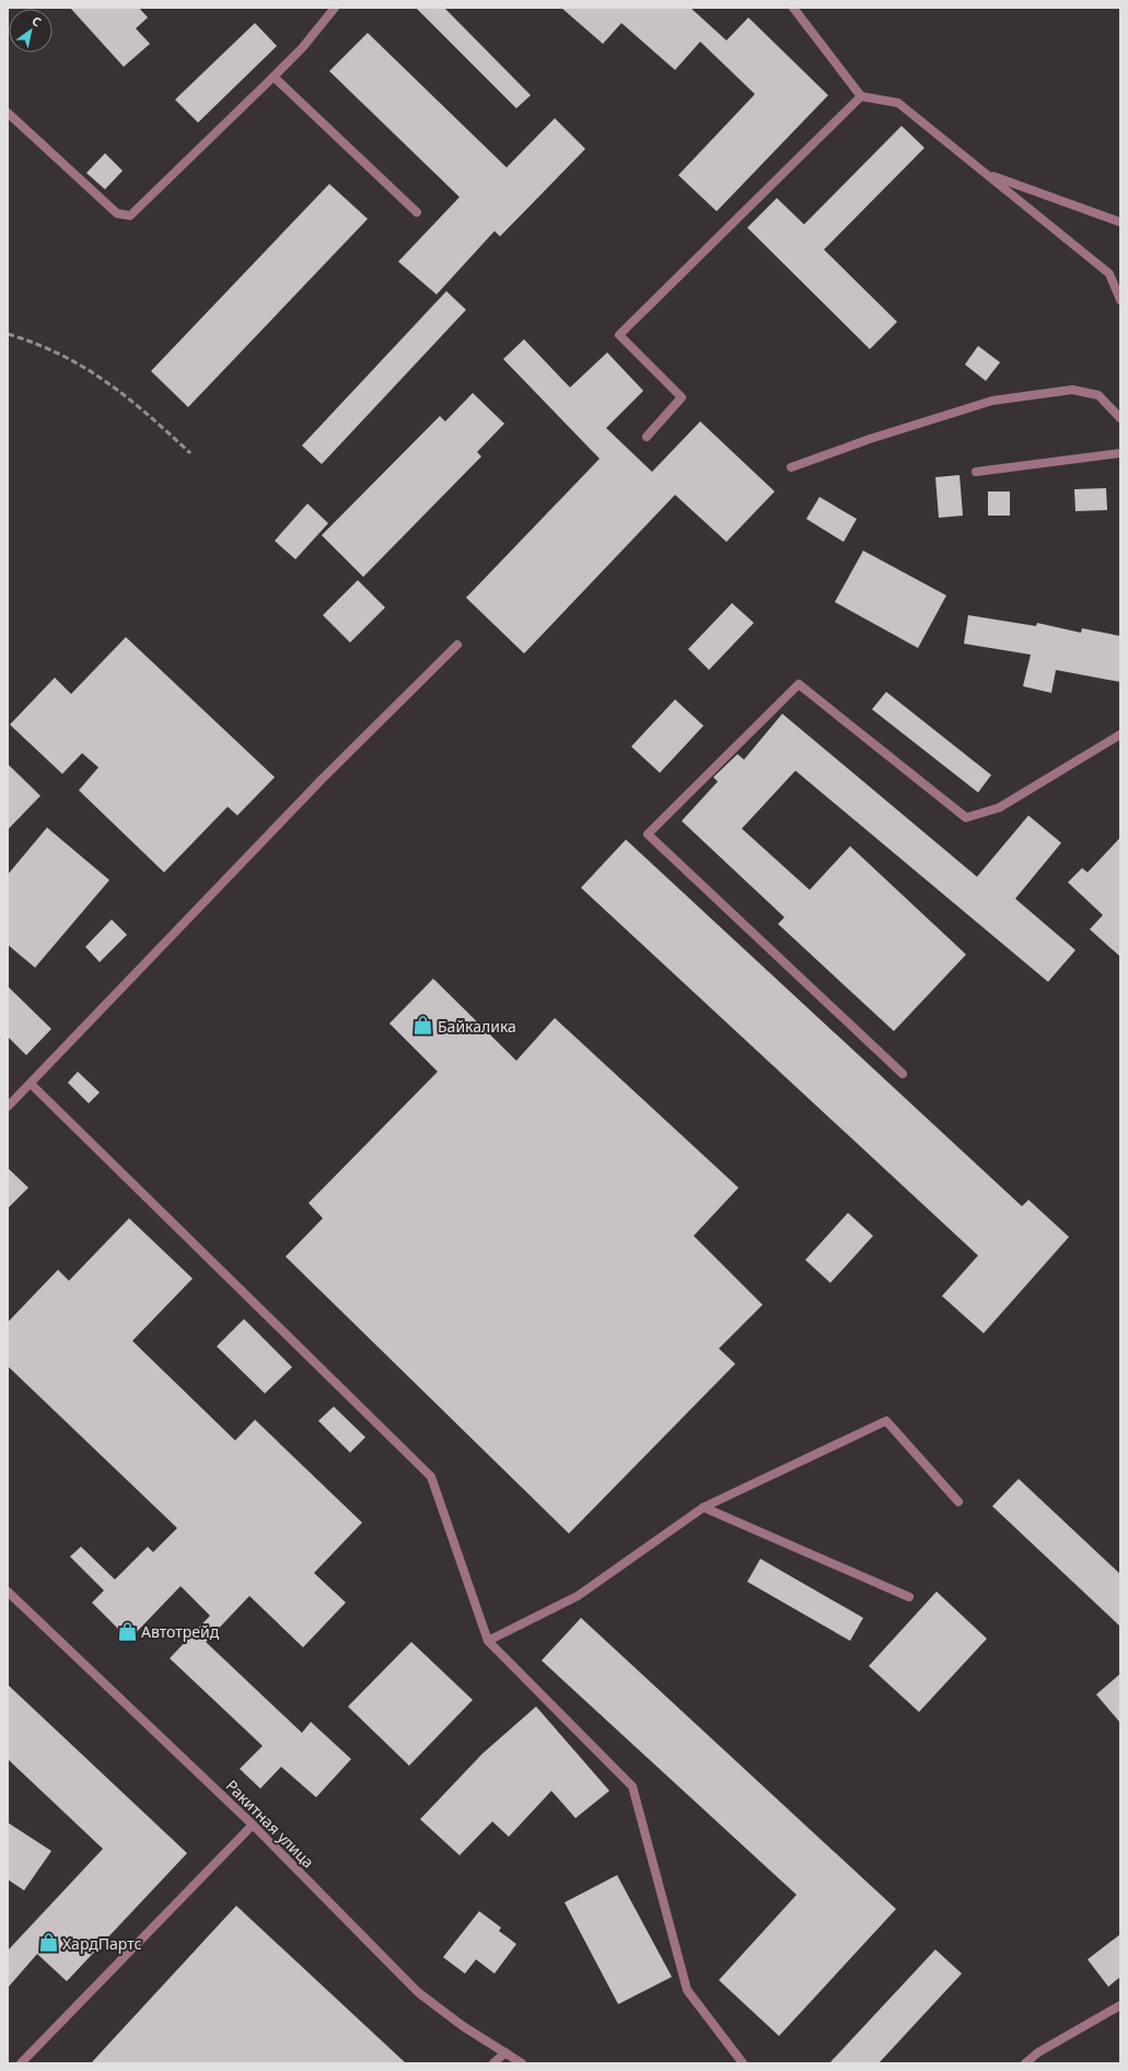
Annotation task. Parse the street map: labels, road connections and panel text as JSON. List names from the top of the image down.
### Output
{
  "streets": {
    "street": ["Ракитная улица"]
  },
  "places": {
    "shop": ["Байкалика", "Автотрейд", "ХардПартс"]
  },
  "north": "top right"
}
